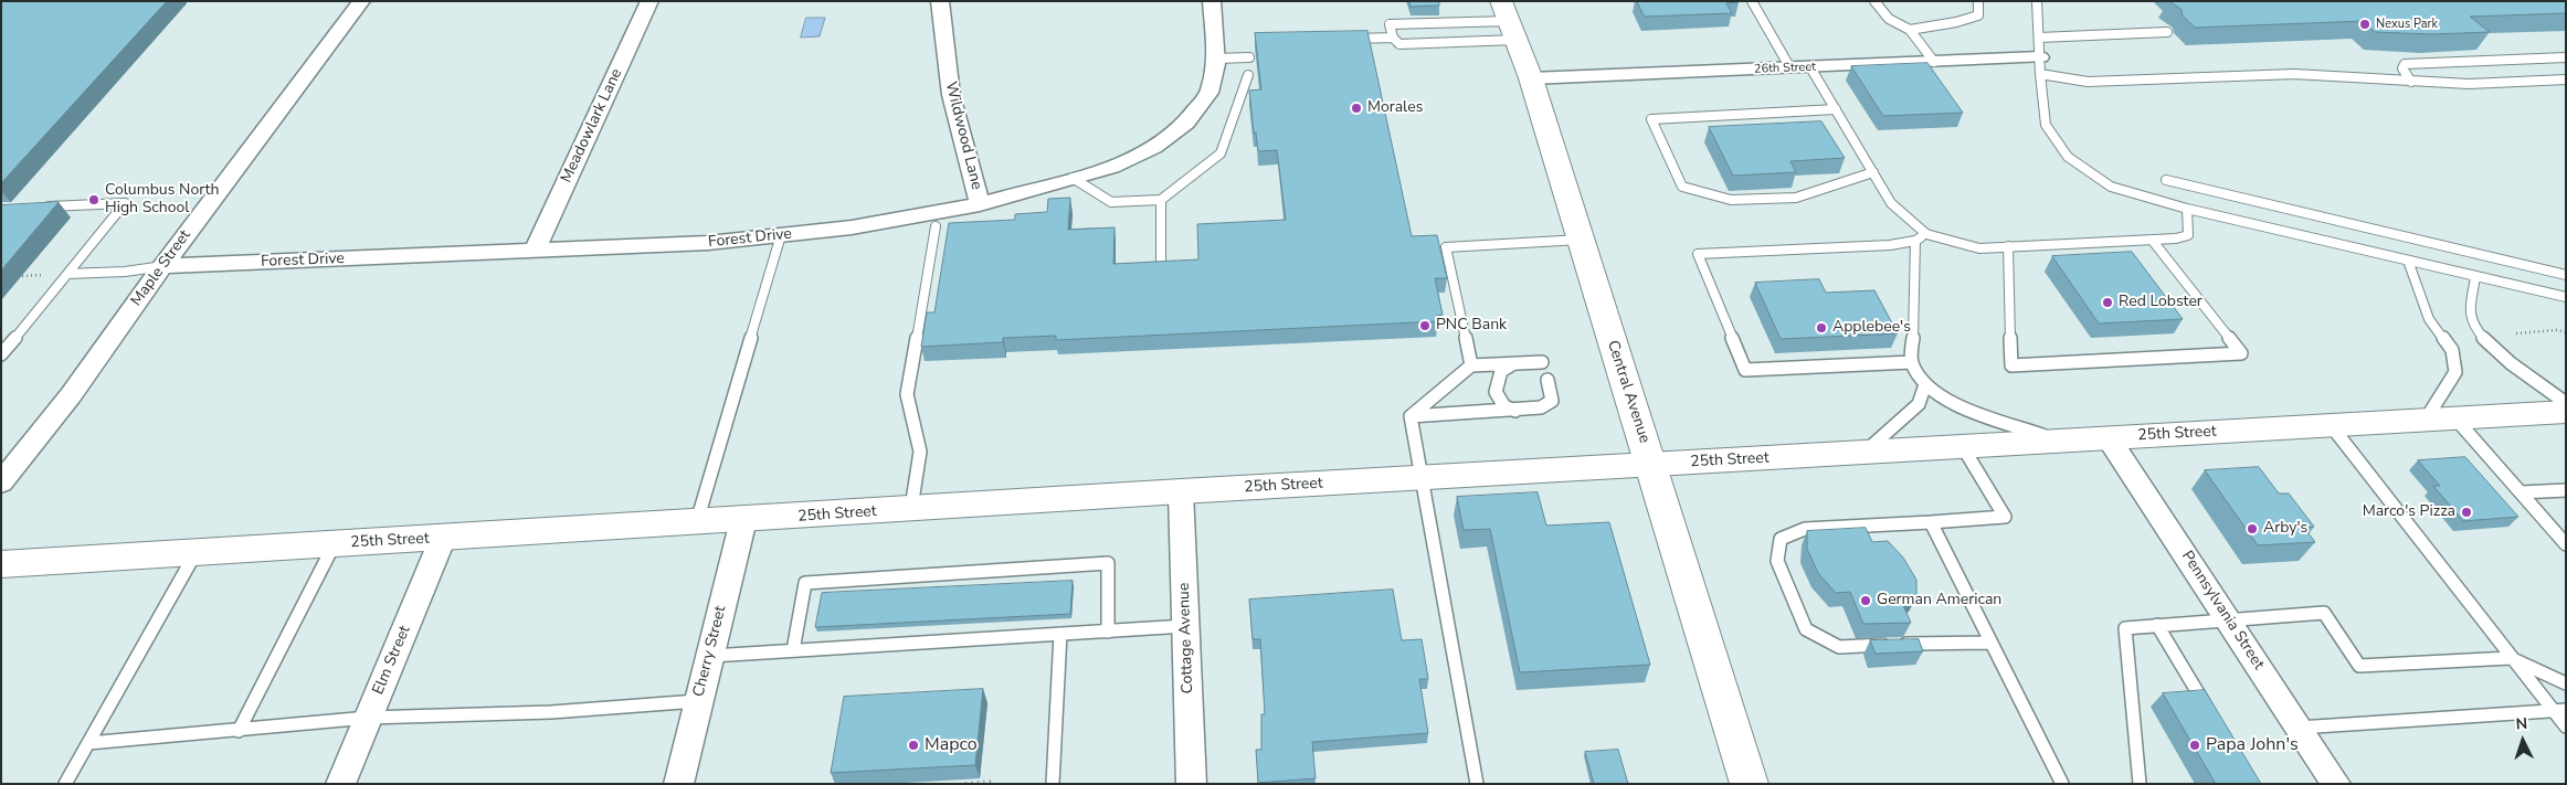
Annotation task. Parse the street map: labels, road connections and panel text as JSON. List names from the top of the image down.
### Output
{
  "streets": {
    "main road": ["Central Avenue", "25th Street"],
    "street": [
      "26th Street",
      "Meadowlark Lane",
      "Wildwood Lane",
      "Forest Drive",
      "Maple Street",
      "Pennsylvania Street",
      "Cottage Avenue",
      "Cherry Street",
      "Elm Street"
    ]
  },
  "crossings": [
    ["26th Street", "Central Avenue"],
    ["Meadowlark Lane", "Forest Drive"],
    ["Wildwood Lane", "Forest Drive"],
    ["Forest Drive", "Maple Street"],
    ["Central Avenue", "25th Street"],
    ["25th Street", "Pennsylvania Street"],
    ["25th Street", "Cottage Avenue"],
    ["25th Street", "Cherry Street"],
    ["25th Street", "Elm Street"]
  ],
  "places": [
    "Nexus Park",
    "Morales",
    "Columbus North High School",
    "Red Lobster",
    "PNC Bank",
    "Applebee's",
    "Marco's Pizza",
    "Arby's",
    "German American",
    "Mapco",
    "Papa John's"
  ],
  "north": "top"
}
